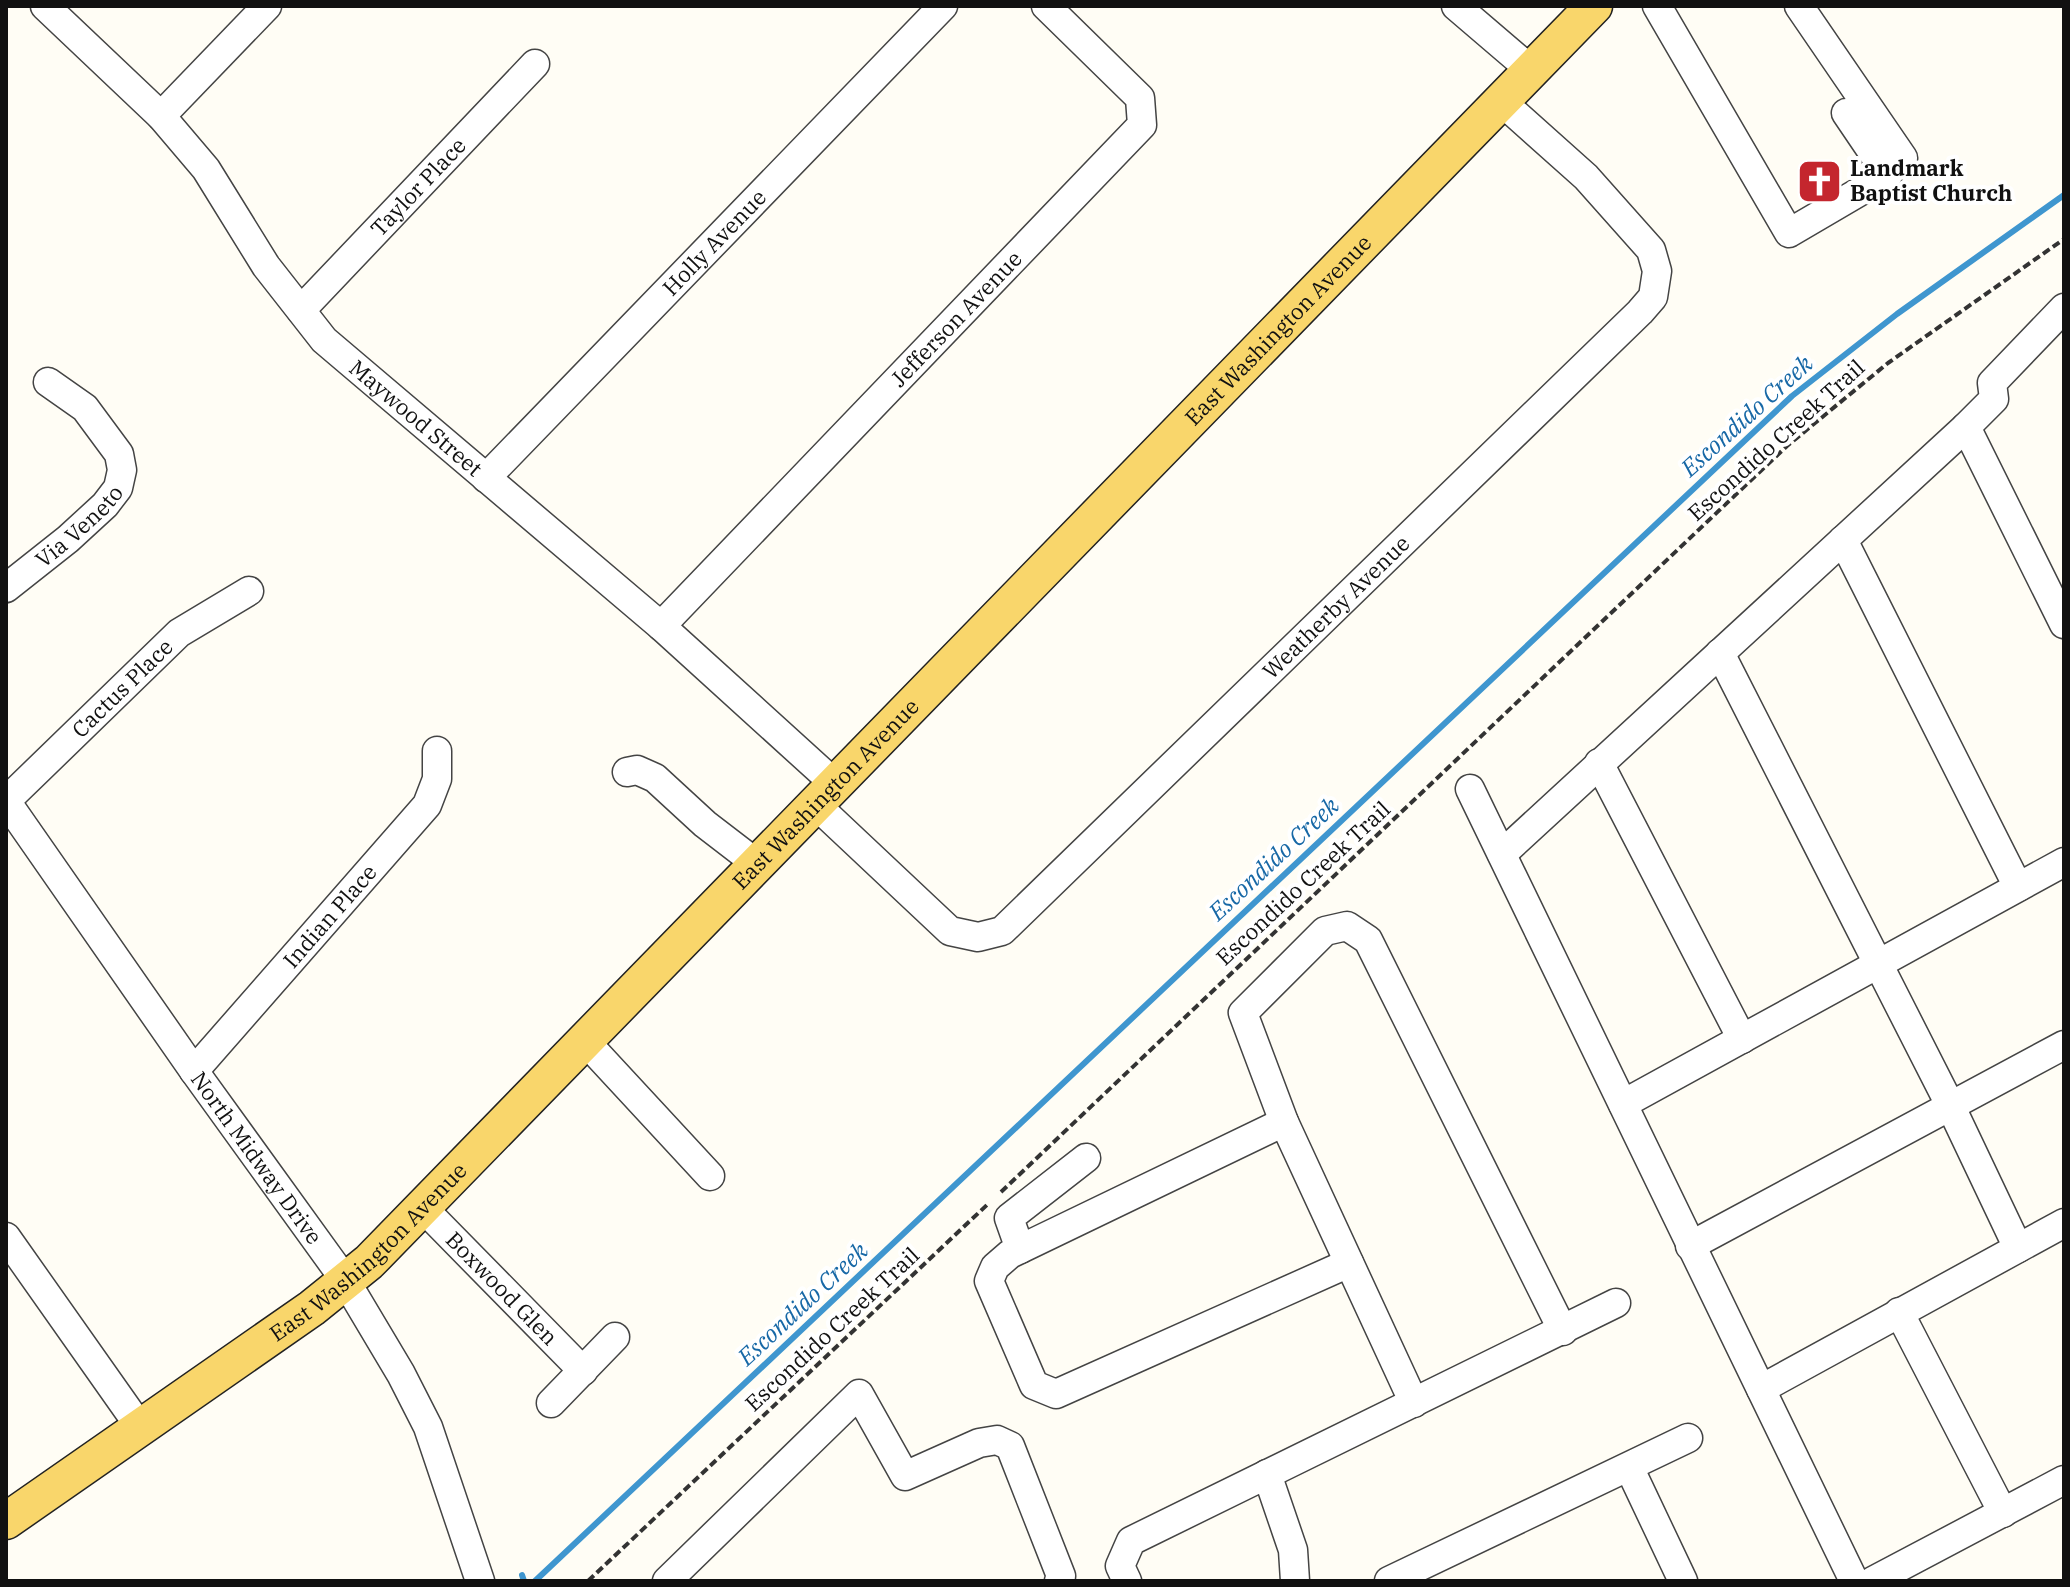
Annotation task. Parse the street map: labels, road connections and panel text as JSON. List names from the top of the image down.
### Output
{
  "streets": {
    "main road": ["East Washington Avenue"],
    "street": [
      "Taylor Place",
      "Holly Avenue",
      "Jefferson Avenue",
      "Maywood Street",
      "Via Veneto",
      "Weatherby Avenue",
      "Cactus Place",
      "Indian Place",
      "North Midway Drive",
      "Boxwood Glen"
    ],
    "path": ["Escondido Creek Trail"]
  },
  "crossings": [
    ["Taylor Place", "Maywood Street"],
    ["Holly Avenue", "Maywood Street"],
    ["Jefferson Avenue", "Maywood Street"],
    ["East Washington Avenue", "Maywood Street"],
    ["East Washington Avenue", "Weatherby Avenue"],
    ["East Washington Avenue", "North Midway Drive"],
    ["East Washington Avenue", "Boxwood Glen"],
    ["Maywood Street", "Weatherby Avenue"],
    ["Cactus Place", "North Midway Drive"],
    ["Indian Place", "North Midway Drive"]
  ],
  "water": ["Escondido Creek"],
  "places": {
    "church": ["Landmark Baptist Church"]
  }
}
